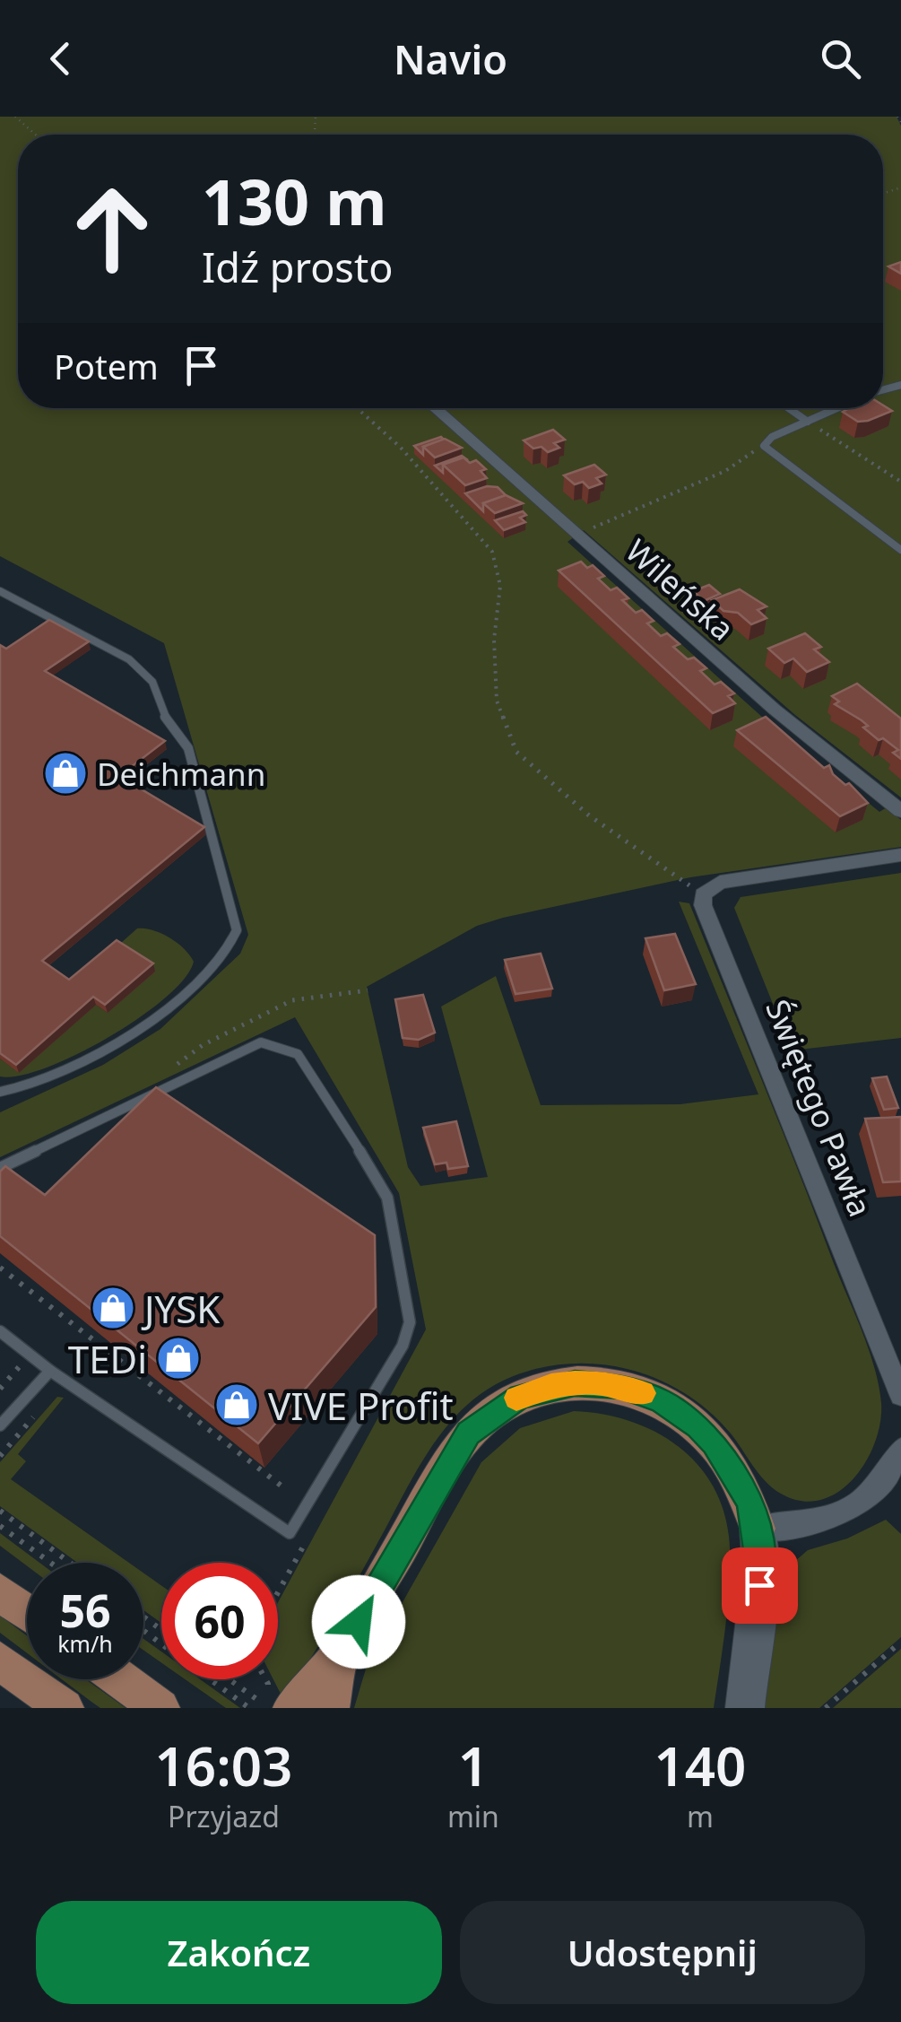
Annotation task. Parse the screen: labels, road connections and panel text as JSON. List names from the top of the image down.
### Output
{
  "streets": {
    "street": ["Wileńska", "Świętego Pawła"]
  },
  "places": {
    "shop": [
      "Deichmann",
      "JYSK",
      "TEDi",
      "VIVE Profit"
    ]
  },
  "page": {
    "header": "Navio",
    "turn": ["130 m", "Idź prosto"],
    "then": "Potem",
    "speed": "56 km/h",
    "limit": "60",
    "eta": [
      "16:03",
      "Przyjazd",
      "1",
      "min",
      "140",
      "m"
    ],
    "buttons": ["Zakończ", "Udostępnij"]
  }
}
